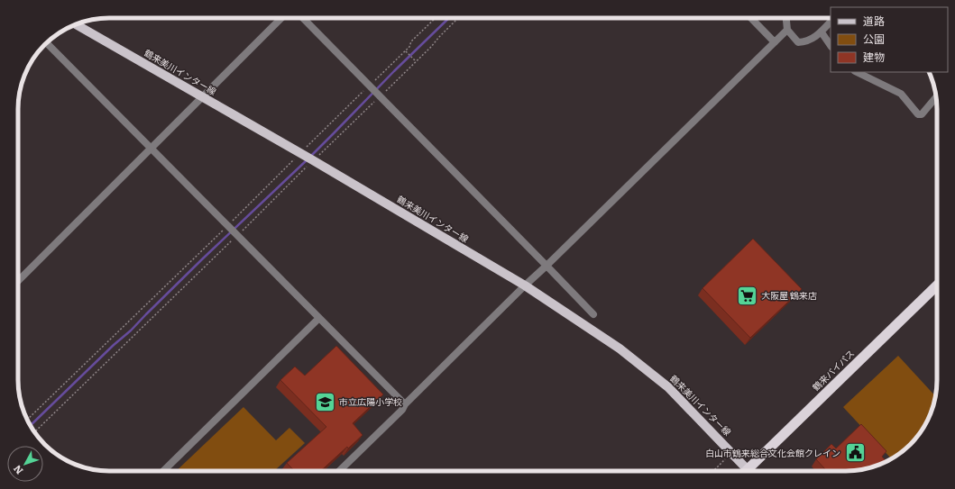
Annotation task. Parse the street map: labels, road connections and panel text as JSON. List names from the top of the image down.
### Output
{
  "streets": {
    "highway": ["鶴来バイパス"],
    "main road": ["鶴来美川インター線"]
  },
  "crossings": [
    ["鶴来美川インター線", "鶴来バイパス"]
  ],
  "places": {
    "supermarket": ["大阪屋 鶴来店"],
    "school or university": ["市立広陽小学校"],
    "public building": ["白山市鶴来総合文化会館クレイン"]
  },
  "legend": ["道路", "公園", "建物"],
  "north": "bottom left"
}
